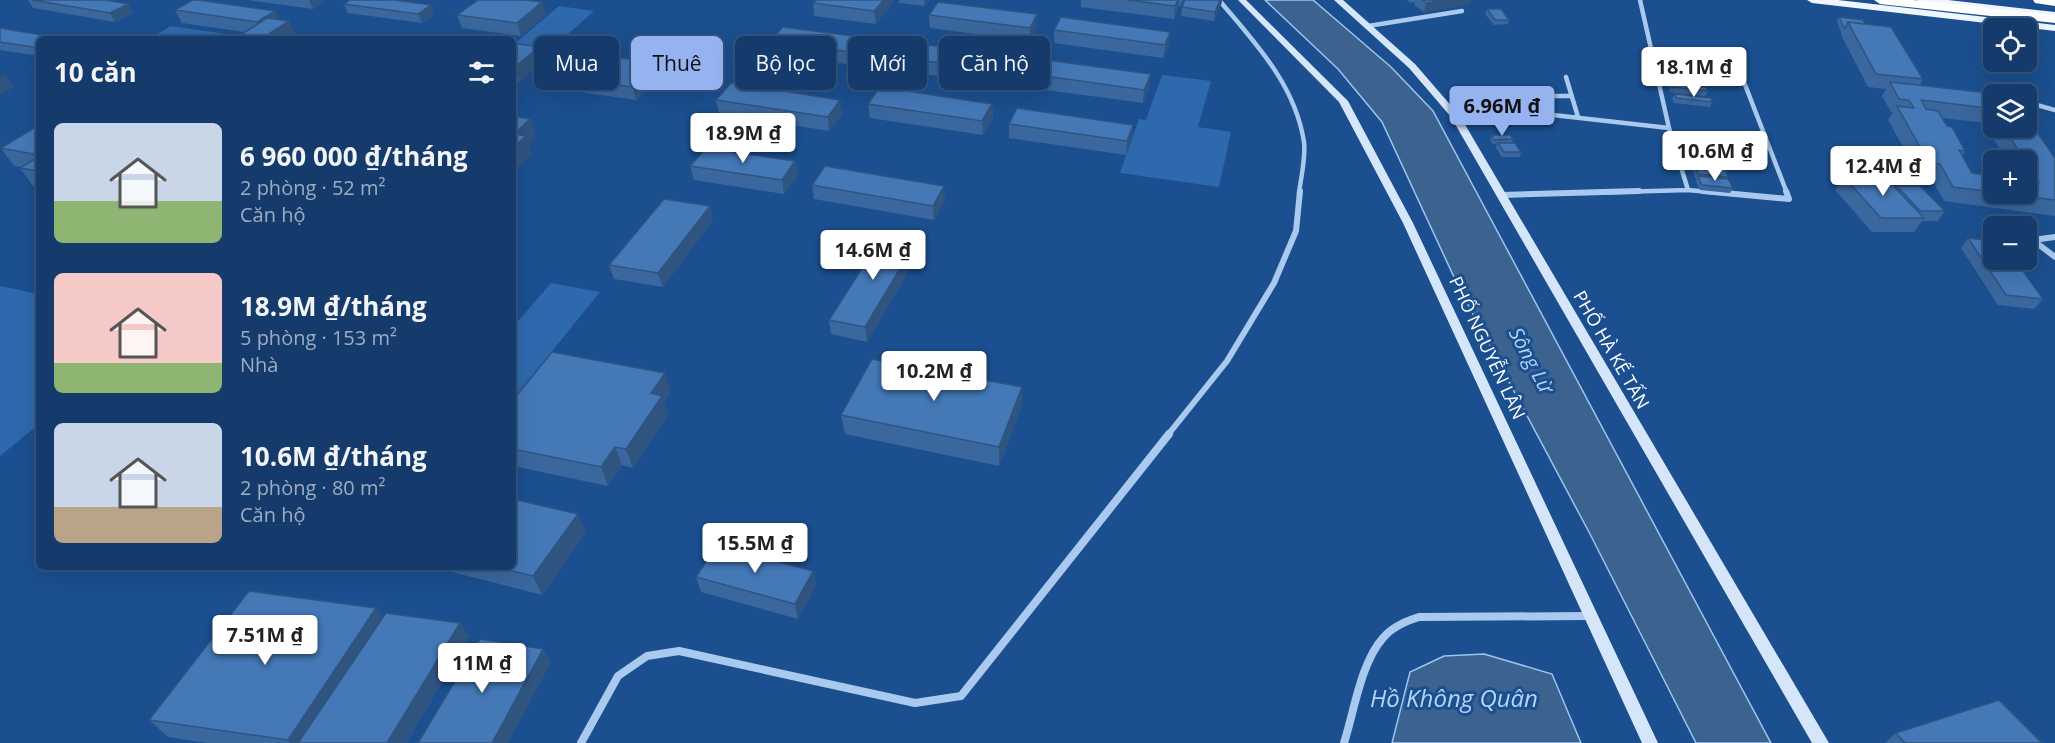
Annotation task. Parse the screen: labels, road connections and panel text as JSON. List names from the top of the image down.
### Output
{
  "streets": {
    "street": ["PHỐ NGUYỄN LÂN", "PHỐ HÀ KẾ TẤN"]
  },
  "water": ["Sông Lừ", "Hồ Không Quân"],
  "page": {
    "map_buttons": ["+", "−"],
    "chip": [
      "Mua",
      "Thuê",
      "Bộ lọc",
      "Mới",
      "Căn hộ"
    ],
    "heading": "10 căn",
    "price": [
      "18.1M ₫",
      "6.96M ₫",
      "18.9M ₫",
      "10.6M ₫",
      "12.4M ₫",
      "14.6M ₫",
      "10.2M ₫",
      "15.5M ₫",
      "7.51M ₫",
      "11M ₫"
    ],
    "list": [
      {
        "name": "6 960 000 ₫/tháng",
        "note": "2 phòng · 52 m² · Căn hộ"
      },
      {
        "name": "18.9M ₫/tháng",
        "note": "5 phòng · 153 m² · Nhà"
      },
      {
        "name": "10.6M ₫/tháng",
        "note": "2 phòng · 80 m² · Căn hộ"
      }
    ]
  }
}
